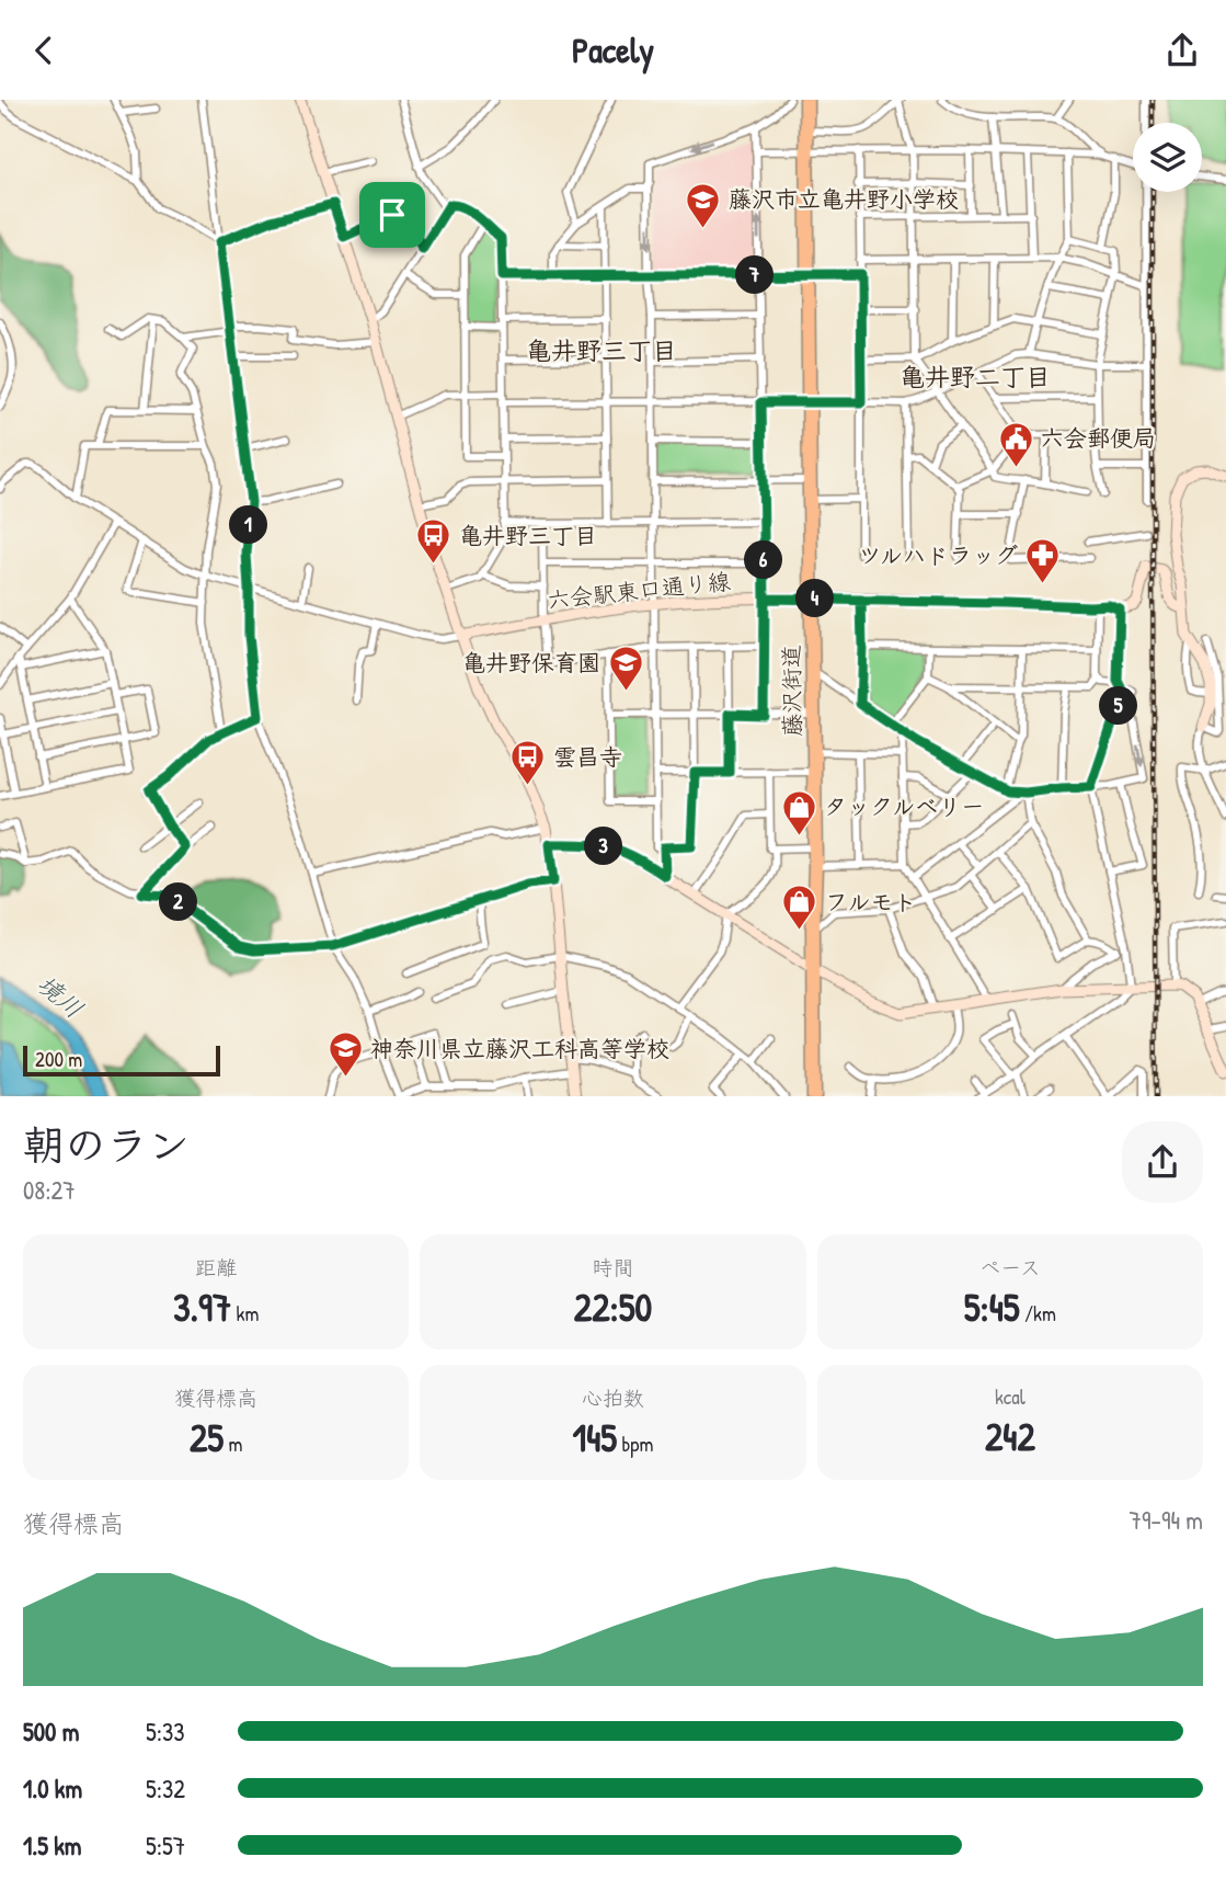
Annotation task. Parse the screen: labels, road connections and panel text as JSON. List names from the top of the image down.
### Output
{
  "streets": {
    "highway": ["藤沢街道"],
    "street": ["六会駅東口通り線"]
  },
  "crossings": [
    ["六会駅東口通り線", "藤沢街道"]
  ],
  "districts": ["亀井野三丁目", "亀井野二丁目"],
  "water": ["境川"],
  "places": {
    "school or university": ["藤沢市立亀井野小学校", "亀井野保育園", "神奈川県立藤沢工科高等学校"],
    "public building": ["六会郵便局"],
    "bus stop": ["亀井野三丁目", "雲昌寺"],
    "pharmacy": ["ツルハドラッグ"],
    "shop": ["タックルベリー", "フルモト"]
  },
  "scale_bar": "200 m",
  "page": {
    "header": "Pacely",
    "pins": [
      "7",
      "1",
      "6",
      "4",
      "5",
      "3",
      "2"
    ],
    "scale": "200 m",
    "heading": ["朝のラン", "08:27"],
    "stats": [
      ["距離", "3.97 km"],
      ["時間", "22:50"],
      ["ペース", "5:45 /km"],
      ["獲得標高", "25 m"],
      ["心拍数", "145 bpm"],
      ["kcal", "242"]
    ],
    "chart": ["獲得標高", "79–94 m"],
    "list": [
      {
        "name": "500 m",
        "note": "5:33"
      },
      {
        "name": "1.0 km",
        "note": "5:32"
      },
      {
        "name": "1.5 km",
        "note": "5:57"
      }
    ]
  }
}
